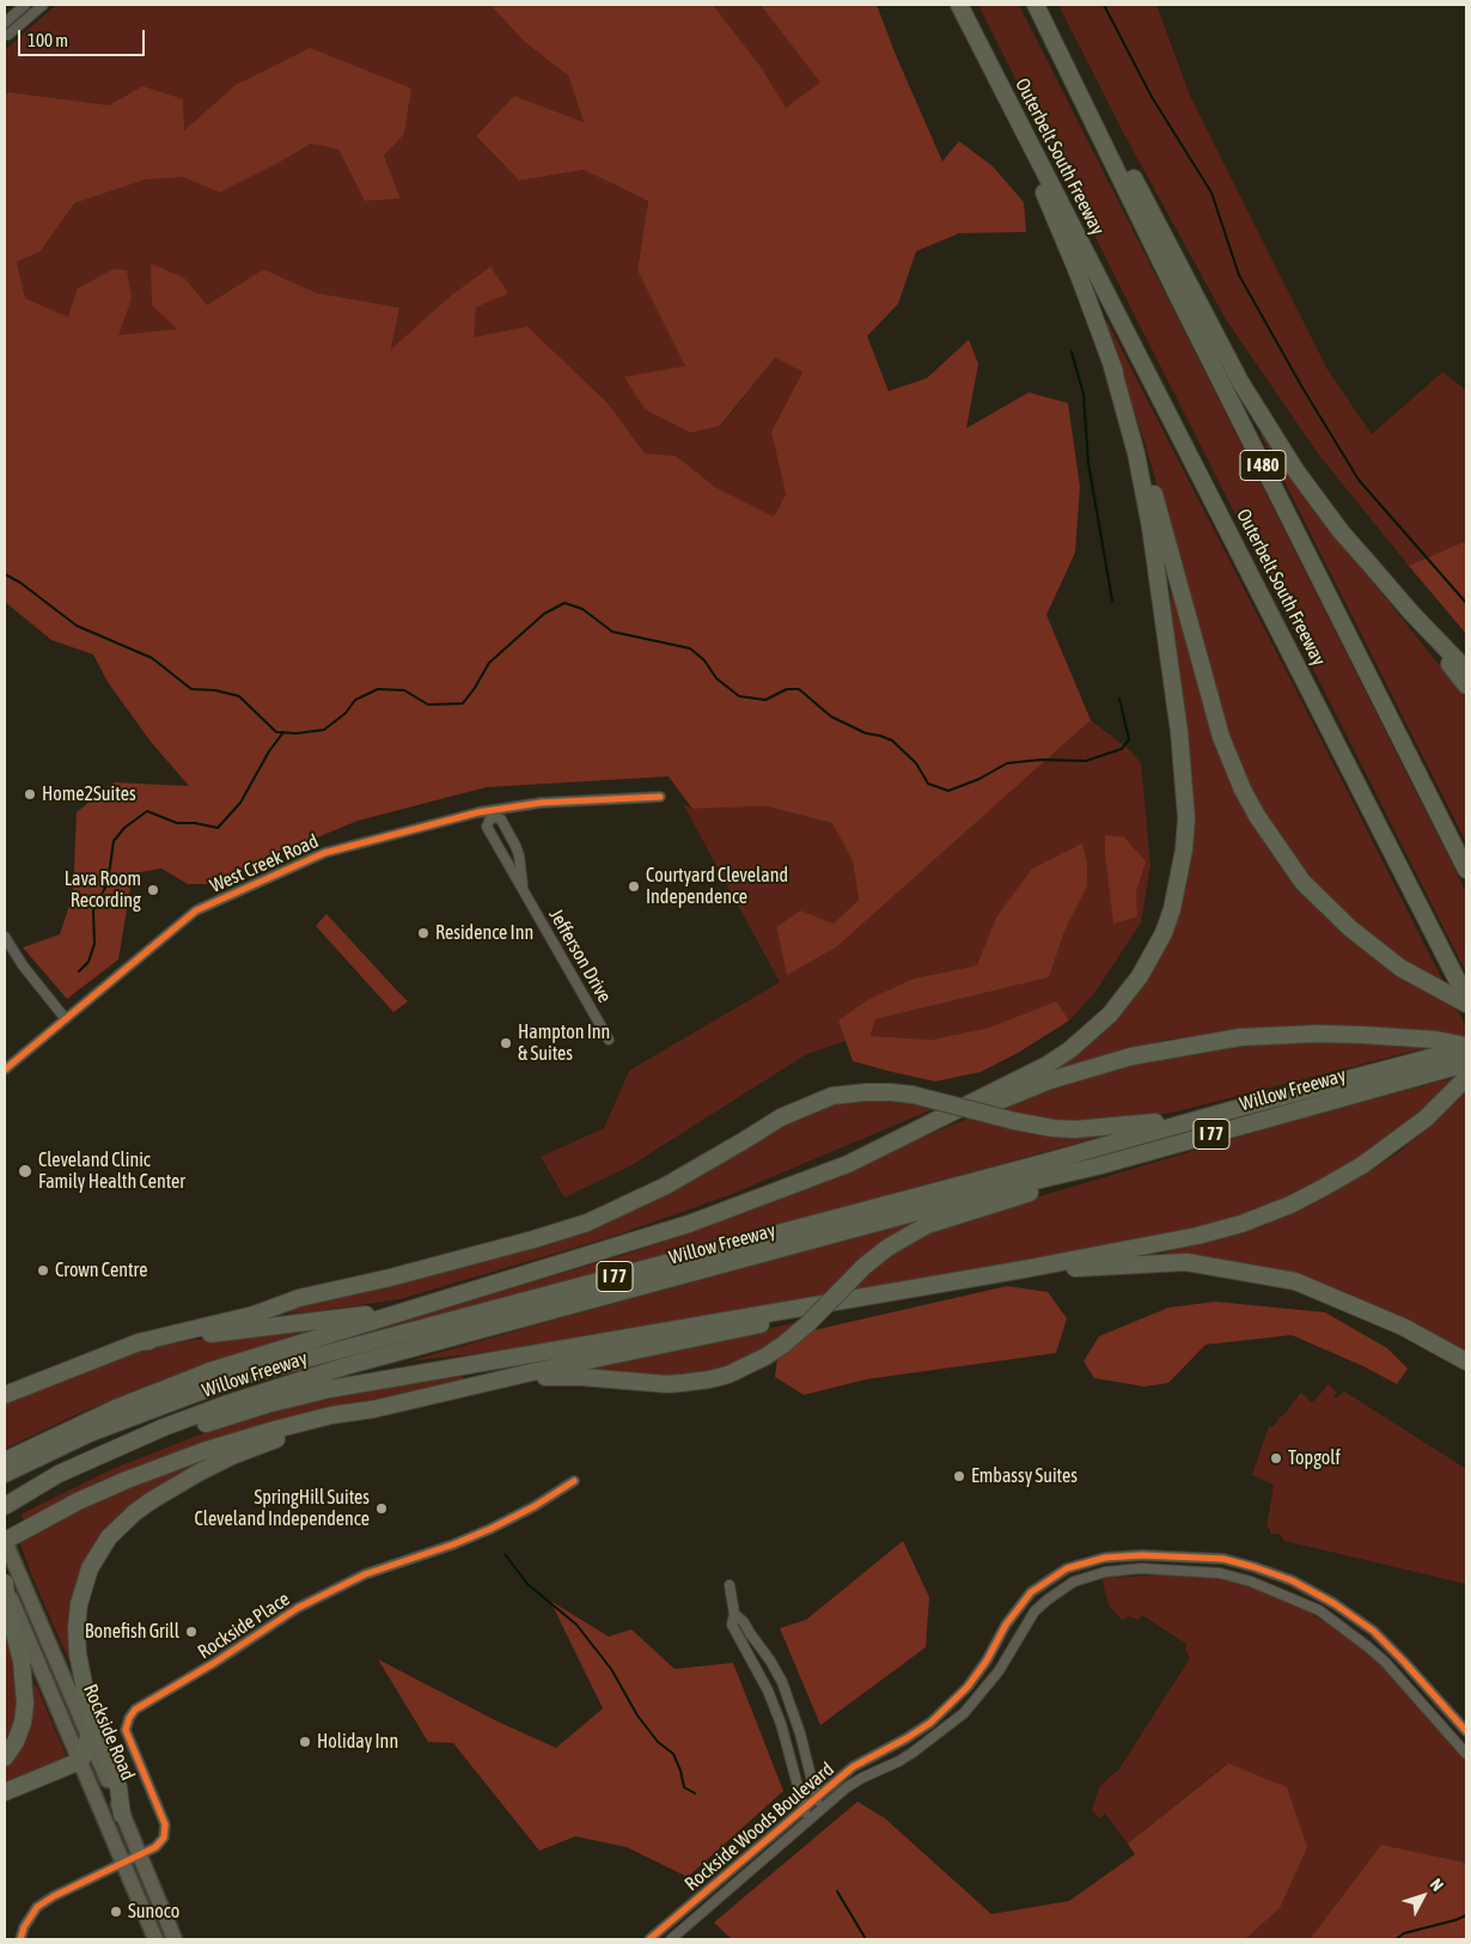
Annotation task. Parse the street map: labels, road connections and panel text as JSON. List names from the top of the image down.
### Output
{
  "streets": {
    "highway": [
      "Outerbelt South Freeway",
      "I 480",
      "Willow Freeway",
      "I 77"
    ],
    "main road": ["Rockside Road"],
    "street": [
      "West Creek Road",
      "Jefferson Drive",
      "Rockside Place",
      "Rockside Woods Boulevard"
    ]
  },
  "crossings": [
    ["West Creek Road", "Jefferson Drive"],
    ["Rockside Place", "Rockside Road"]
  ],
  "places": [
    "Home2Suites",
    "Courtyard Cleveland Independence",
    "Lava Room Recording",
    "Residence Inn",
    "Hampton Inn & Suites",
    "Cleveland Clinic Family Health Center",
    "Crown Centre",
    "Topgolf",
    "Embassy Suites",
    "SpringHill Suites Cleveland Independence",
    "Bonefish Grill",
    "Holiday Inn",
    "Sunoco"
  ],
  "scale_bar": "100 m",
  "north": "top right"
}
